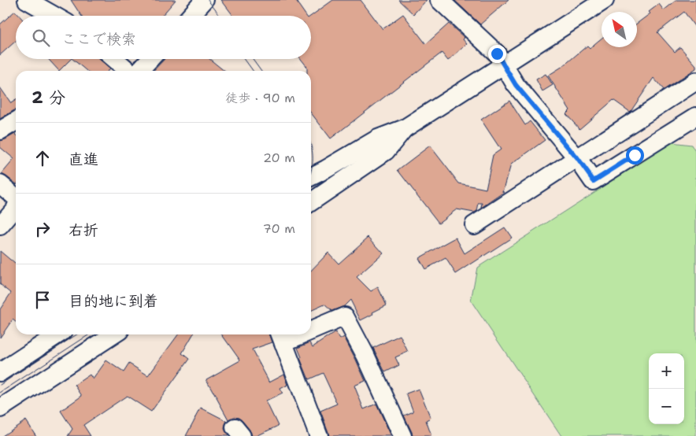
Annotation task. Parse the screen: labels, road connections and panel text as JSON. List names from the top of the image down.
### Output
{
  "north": "top left",
  "page": {
    "search": "ここで検索",
    "heading": ["2 分", "徒歩 · 90 m"],
    "list": [
      ["直進", "20 m"],
      ["右折", "70 m"],
      "目的地に到着"
    ],
    "map_buttons": ["+", "−"]
  }
}
